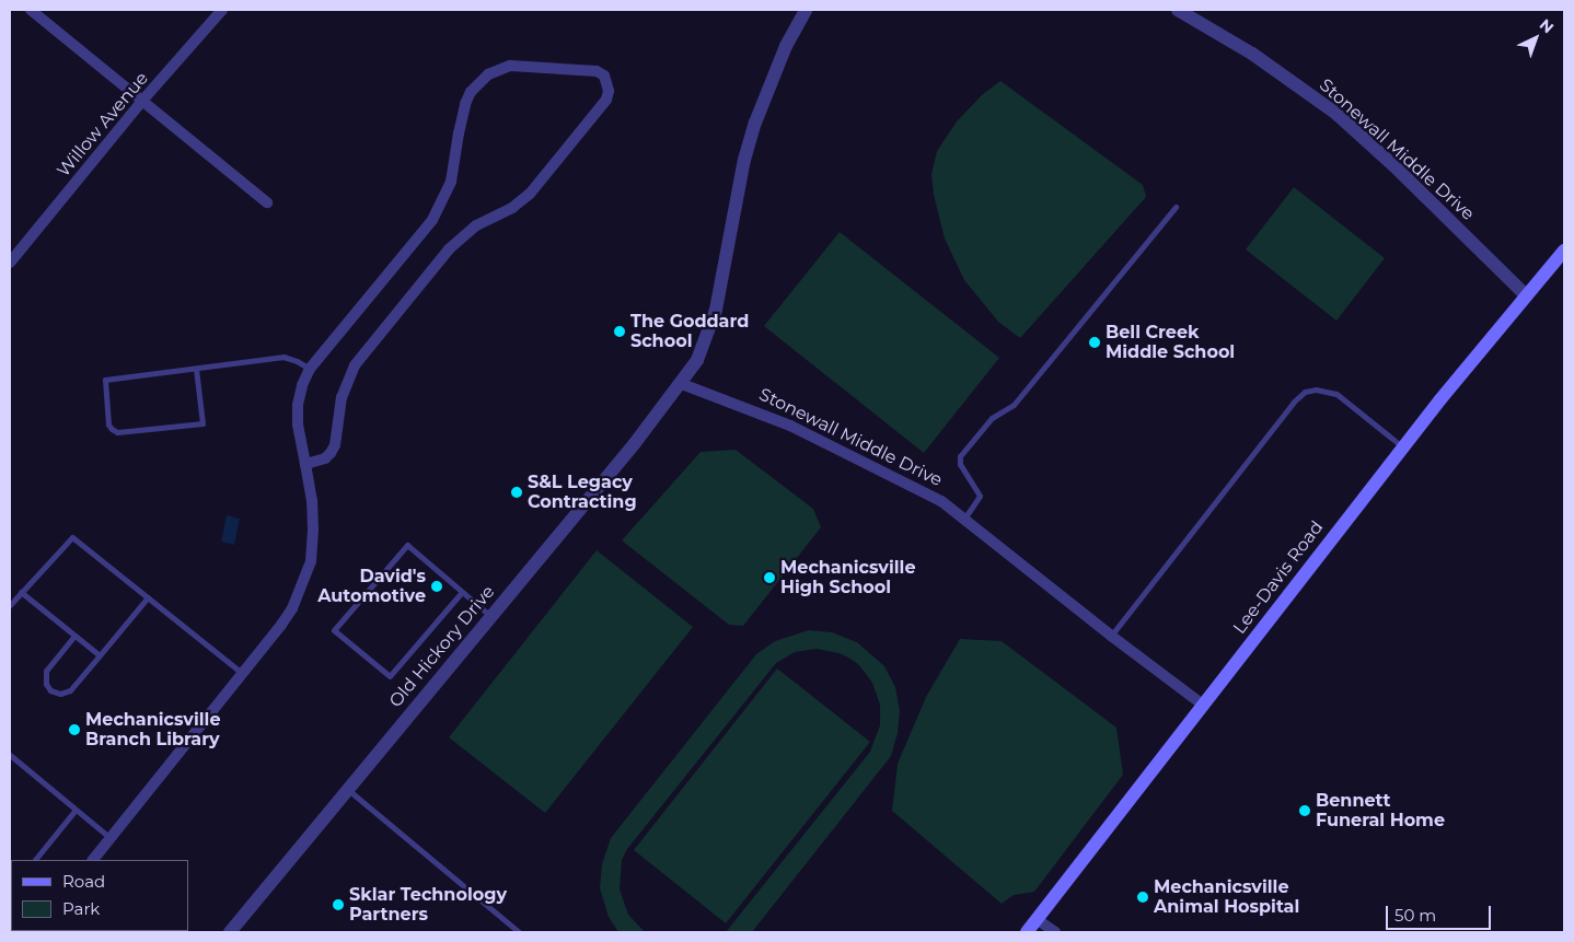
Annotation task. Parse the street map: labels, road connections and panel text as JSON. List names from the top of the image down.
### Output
{
  "streets": {
    "main road": ["Lee-Davis Road"],
    "street": ["Willow Avenue", "Stonewall Middle Drive", "Old Hickory Drive"]
  },
  "crossings": [
    ["Stonewall Middle Drive", "Lee-Davis Road"],
    ["Stonewall Middle Drive", "Old Hickory Drive"]
  ],
  "places": [
    "The Goddard School",
    "Bell Creek Middle School",
    "S&L Legacy Contracting",
    "Mechanicsville High School",
    "David's Automotive",
    "Mechanicsville Branch Library",
    "Bennett Funeral Home",
    "Mechanicsville Animal Hospital",
    "Sklar Technology Partners"
  ],
  "legend": ["Road", "Park"],
  "scale_bar": "50 m",
  "north": "top right"
}
